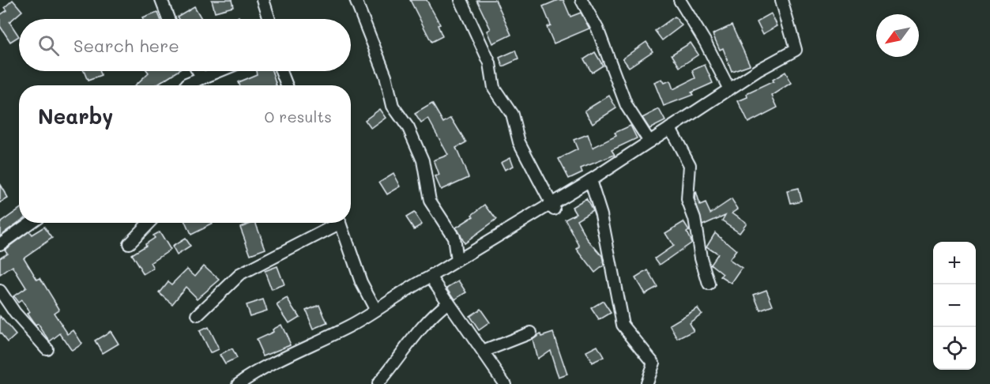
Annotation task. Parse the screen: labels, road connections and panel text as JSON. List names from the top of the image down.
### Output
{
  "north": "bottom left",
  "page": {
    "search": "Search here",
    "heading": ["Nearby", "0 results"],
    "map_buttons": ["+", "−"]
  }
}
